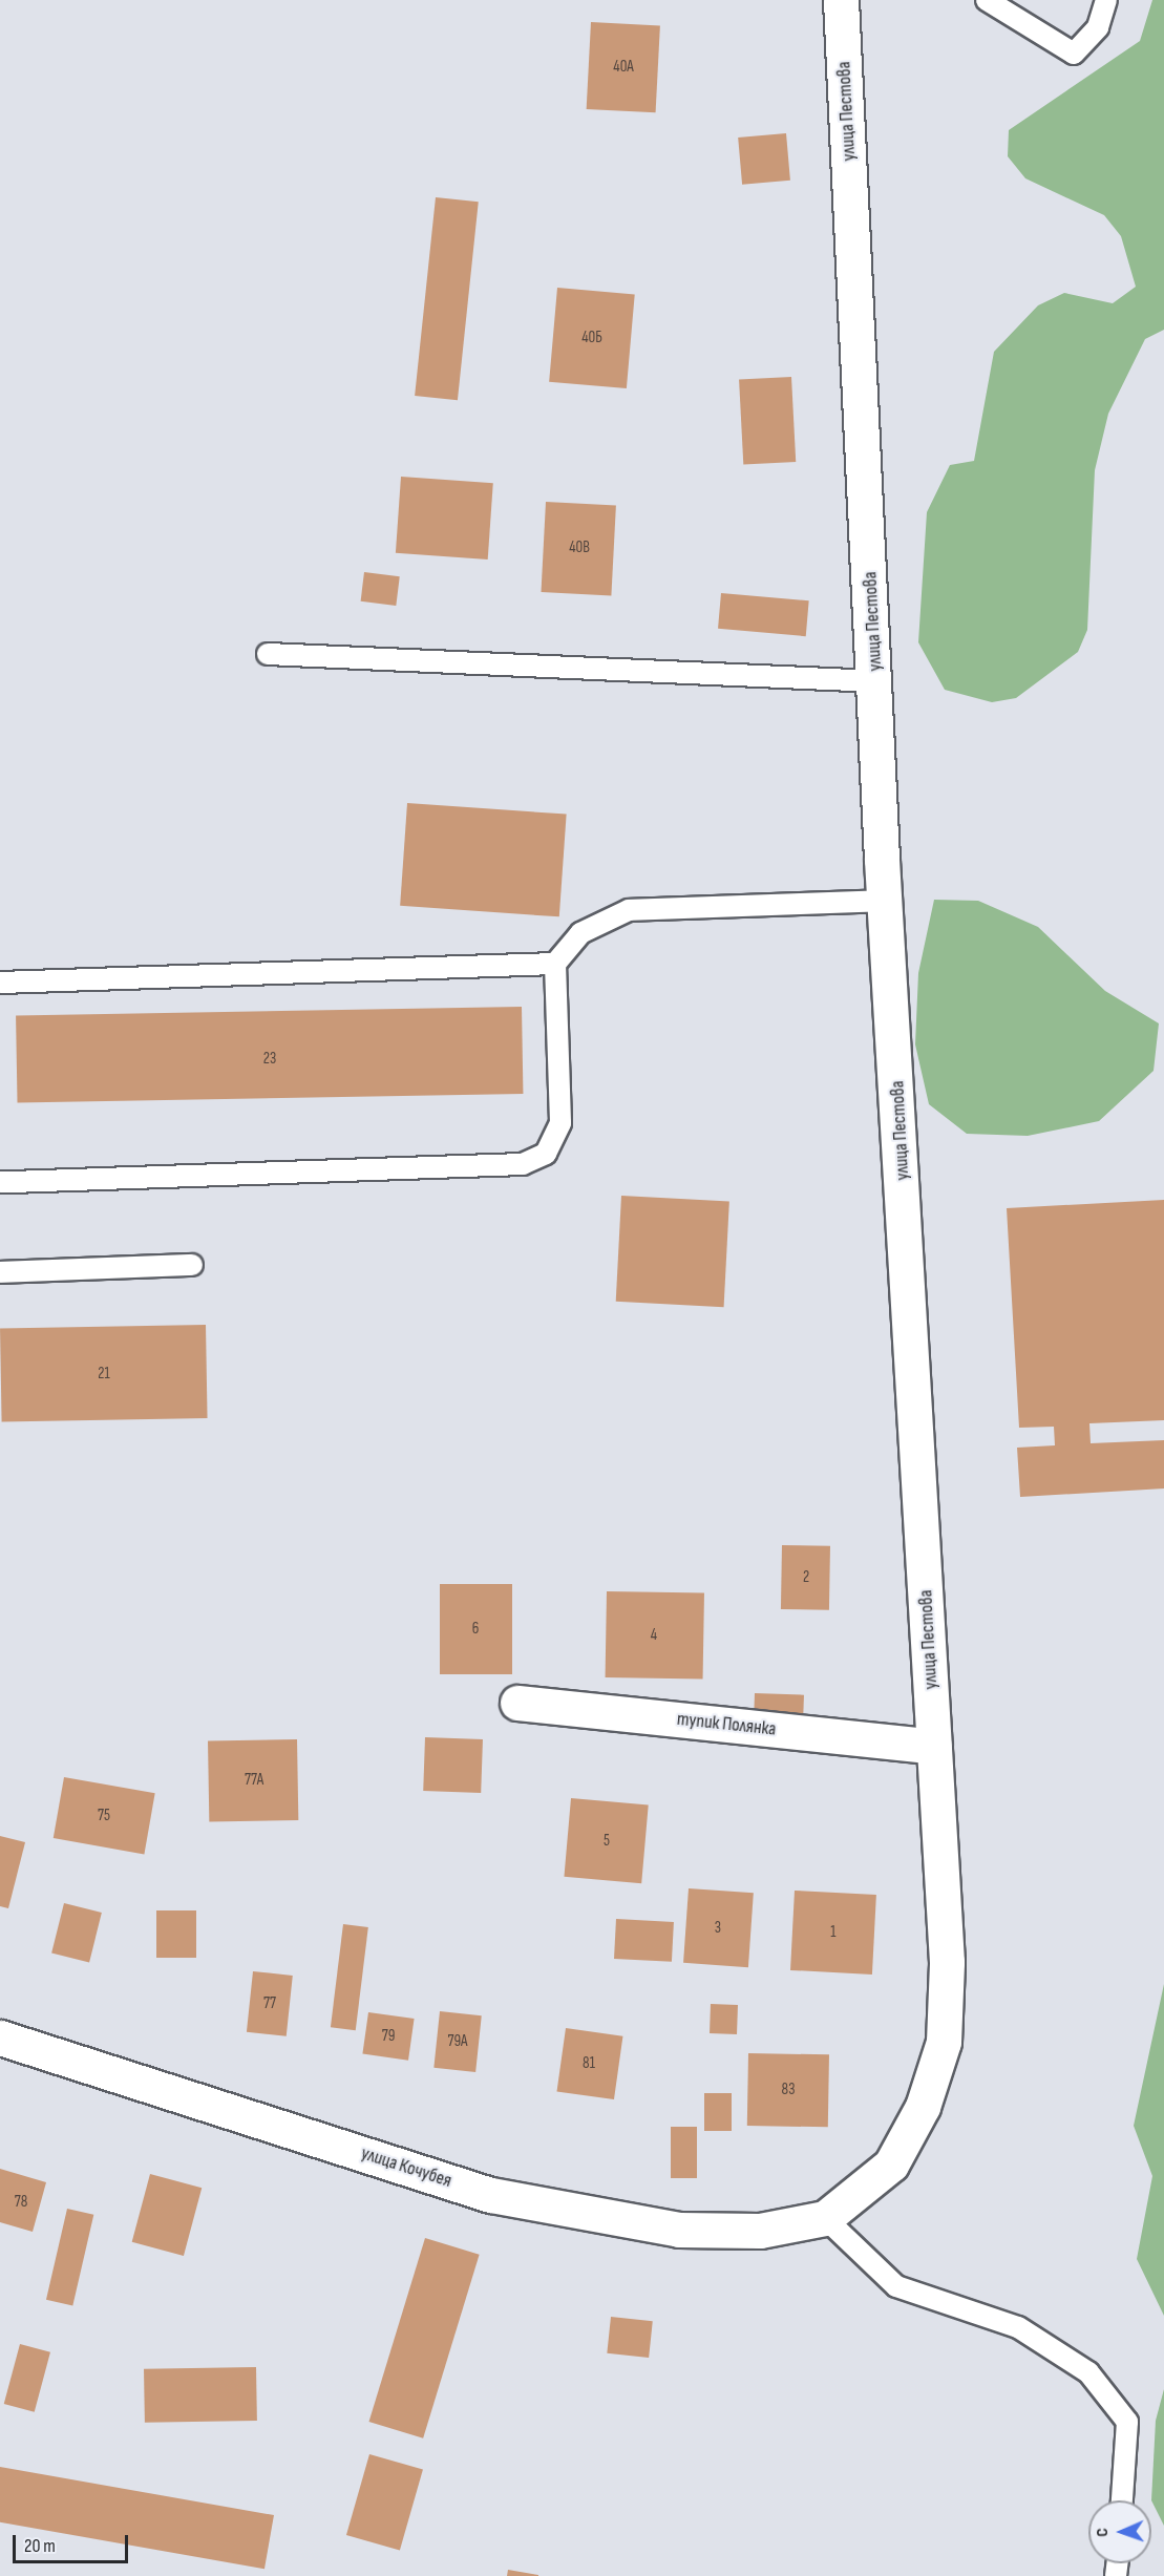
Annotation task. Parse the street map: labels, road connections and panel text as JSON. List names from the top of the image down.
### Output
{
  "streets": {
    "street": ["улица Пестова", "тупик Полянка", "улица Кочубея"]
  },
  "crossings": [
    ["улица Пестова", "тупик Полянка"],
    ["улица Пестова", "улица Кочубея"]
  ],
  "house_numbers": [
    "40А",
    "40Б",
    "40В",
    "23",
    "21",
    "2",
    "6",
    "4",
    "77А",
    "75",
    "5",
    "3",
    "1",
    "77",
    "79",
    "79А",
    "81",
    "83",
    "78"
  ],
  "scale_bar": "20 m",
  "north": "left"
}
